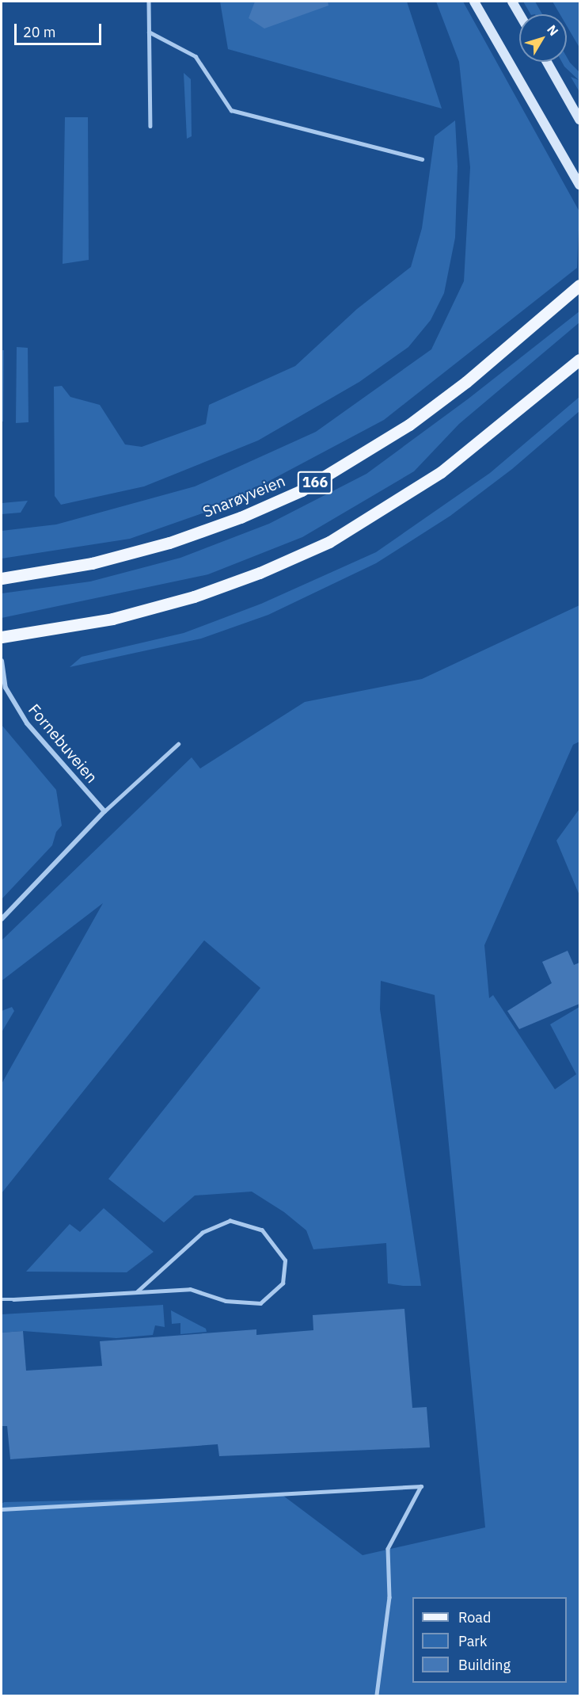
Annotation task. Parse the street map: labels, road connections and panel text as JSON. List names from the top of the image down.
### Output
{
  "streets": {
    "main road": ["166", "Snarøyveien"],
    "street": ["Fornebuveien"]
  },
  "legend": ["Road", "Park", "Building"],
  "scale_bar": "20 m",
  "north": "top right"
}
